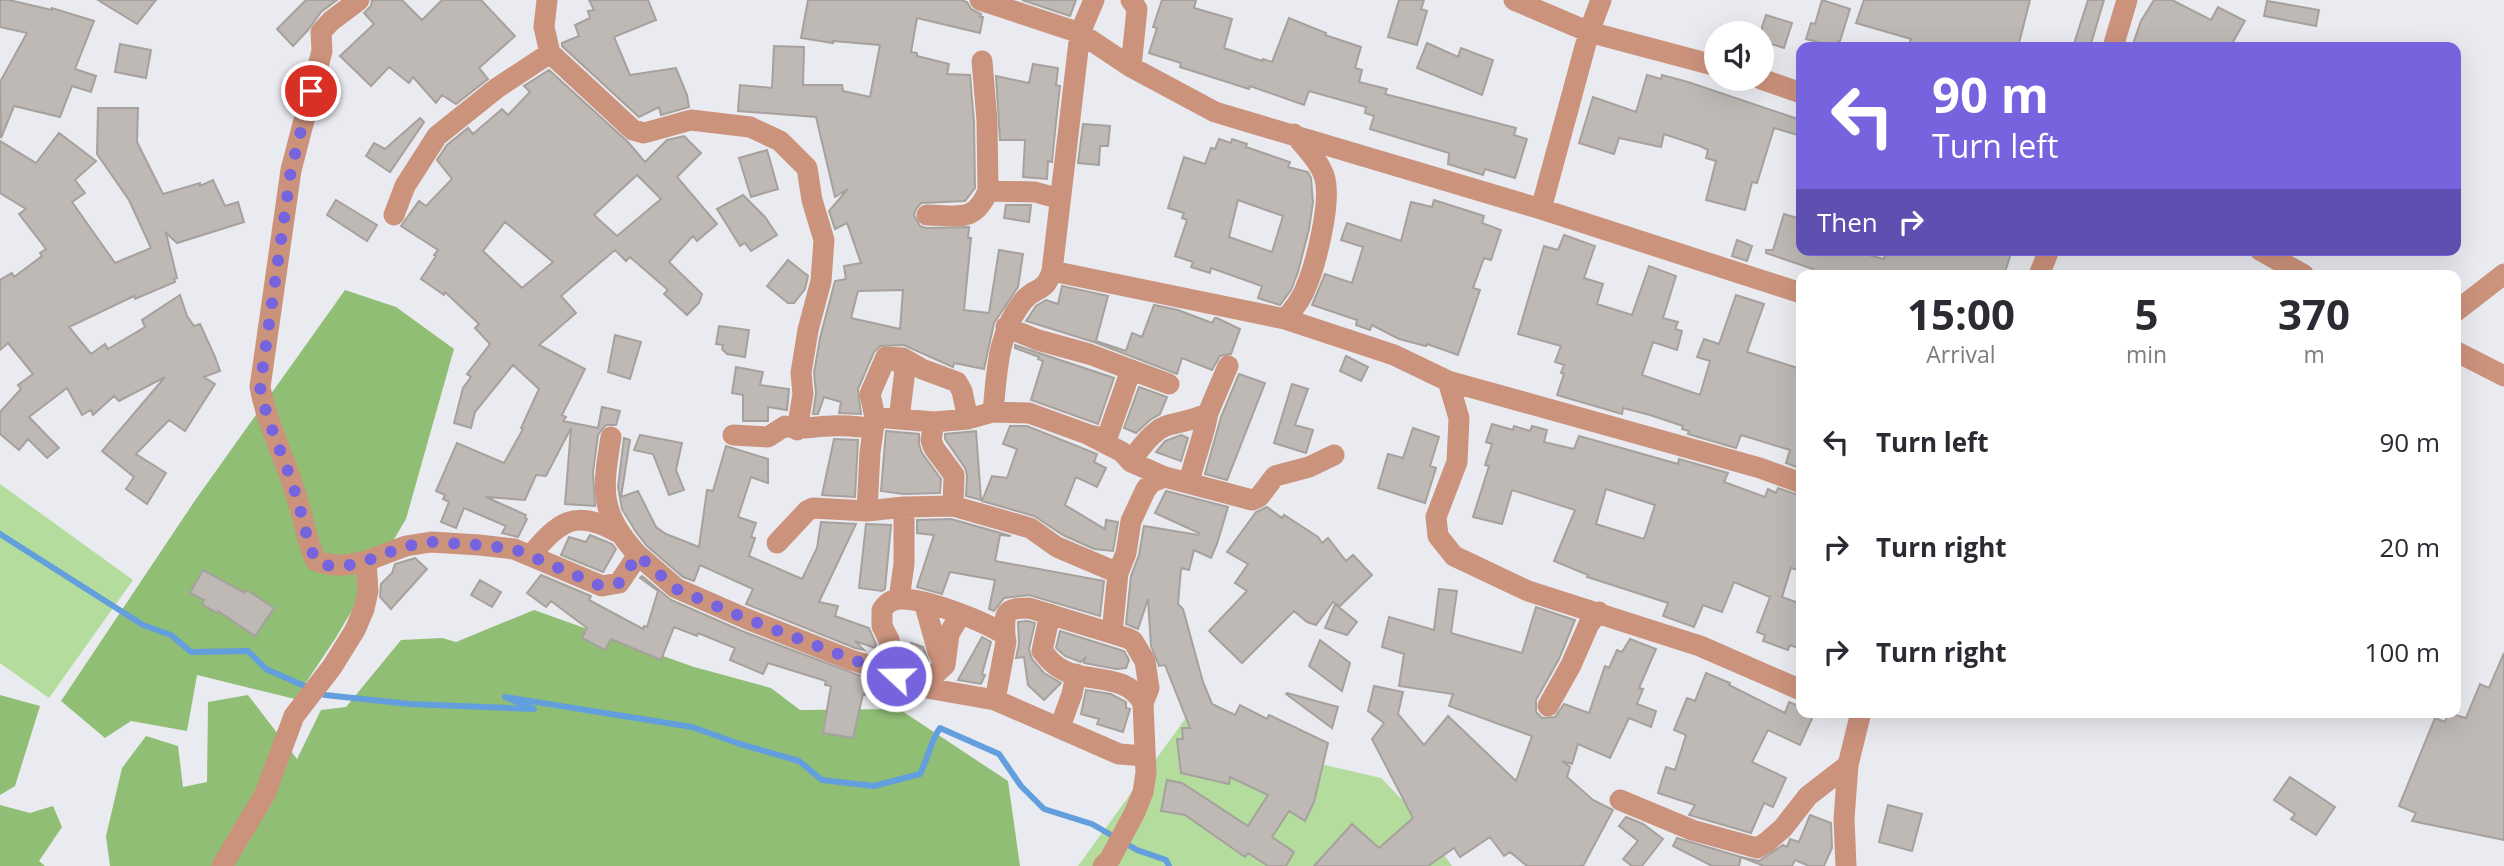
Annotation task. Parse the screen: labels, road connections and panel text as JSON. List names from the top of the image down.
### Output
{
  "page": {
    "turn": ["90 m", "Turn left"],
    "then": "Then",
    "eta": [
      "15:00",
      "Arrival",
      "5",
      "min",
      "370",
      "m"
    ],
    "list": [
      {
        "name": "Turn left",
        "value": "90 m"
      },
      {
        "name": "Turn right",
        "value": "20 m"
      },
      {
        "name": "Turn right",
        "value": "100 m"
      }
    ]
  }
}
